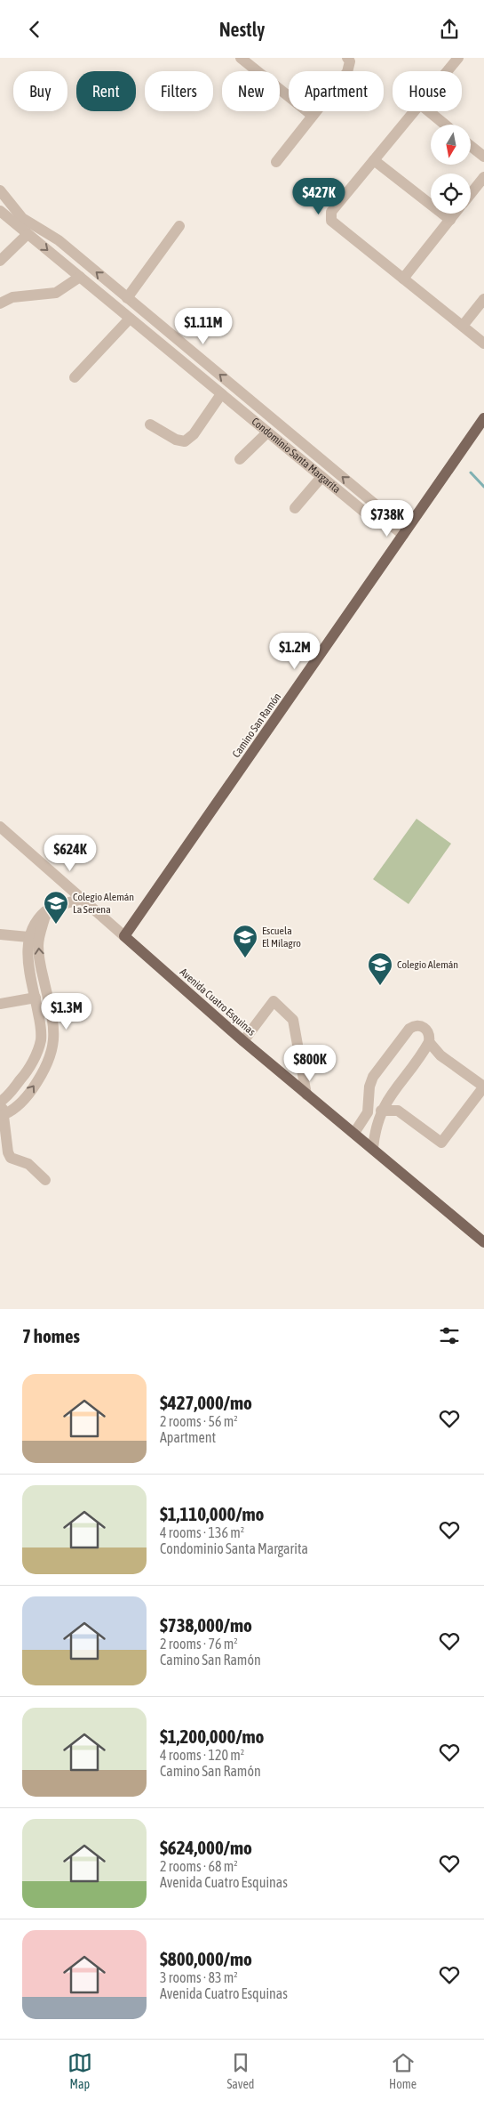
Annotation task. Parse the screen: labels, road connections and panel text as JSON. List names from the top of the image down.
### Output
{
  "streets": {
    "main road": ["Camino San Ramón", "Avenida Cuatro Esquinas"],
    "street": ["Condominio Santa Margarita"]
  },
  "crossings": [
    ["Condominio Santa Margarita", "Camino San Ramón"],
    ["Camino San Ramón", "Avenida Cuatro Esquinas"]
  ],
  "places": {
    "school or university": ["Colegio Alemán La Serena", "Escuela El Milagro", "Colegio Alemán"]
  },
  "north": "bottom",
  "page": {
    "header": "Nestly",
    "chip": [
      "Buy",
      "Rent",
      "Filters",
      "New",
      "Apartment",
      "House"
    ],
    "price": [
      "$427K",
      "$1.11M",
      "$738K",
      "$1.2M",
      "$624K",
      "$1.3M",
      "$800K"
    ],
    "heading": "7 homes",
    "list": [
      {
        "name": "$427,000/mo",
        "note": "2 rooms · 56 m² · Apartment"
      },
      {
        "name": "$1,110,000/mo",
        "note": "4 rooms · 136 m² · Condominio Santa Margarita"
      },
      {
        "name": "$738,000/mo",
        "note": "2 rooms · 76 m² · Camino San Ramón"
      },
      {
        "name": "$1,200,000/mo",
        "note": "4 rooms · 120 m² · Camino San Ramón"
      },
      {
        "name": "$624,000/mo",
        "note": "2 rooms · 68 m² · Avenida Cuatro Esquinas"
      },
      {
        "name": "$800,000/mo",
        "note": "3 rooms · 83 m² · Avenida Cuatro Esquinas"
      }
    ],
    "tabs": ["Map", "Saved", "Home"]
  }
}
